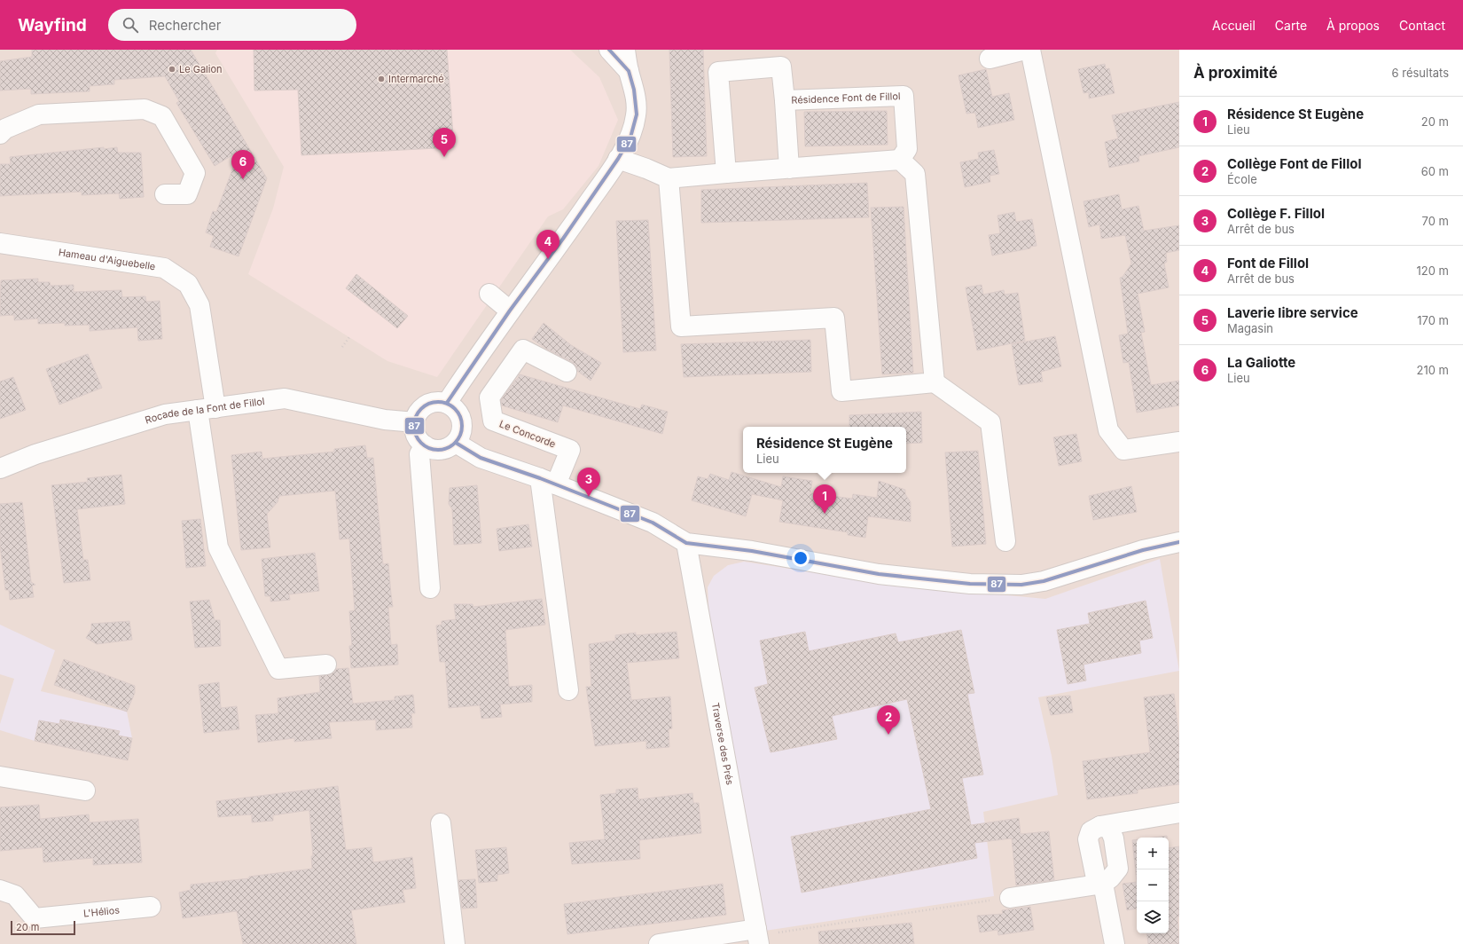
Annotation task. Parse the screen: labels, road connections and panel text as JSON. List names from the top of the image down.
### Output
{
  "streets": {
    "street": [
      "Résidence Font de Fillol",
      "Hameau d'Aiguebelle",
      "Rocade de la Font de Fillol",
      "Le Concorde",
      "Traverse des Prés",
      "L'Hélios"
    ]
  },
  "crossings": [
    ["Hameau d'Aiguebelle", "Rocade de la Font de Fillol"]
  ],
  "places": ["Le Galion", "Intermarché"],
  "lines": ["transit line 87"],
  "scale_bar": "20 m",
  "page": {
    "header": "Wayfind",
    "search": "Rechercher",
    "nav": [
      "Accueil",
      "Carte",
      "À propos",
      "Contact"
    ],
    "heading": ["À proximité", "6 résultats"],
    "list": [
      {
        "mark": "1",
        "name": "Résidence St Eugène",
        "note": "Lieu",
        "value": "20 m"
      },
      {
        "mark": "2",
        "name": "Collège Font de Fillol",
        "note": "École",
        "value": "60 m"
      },
      {
        "mark": "3",
        "name": "Collège F. Fillol",
        "note": "Arrêt de bus",
        "value": "70 m"
      },
      {
        "mark": "4",
        "name": "Font de Fillol",
        "note": "Arrêt de bus",
        "value": "120 m"
      },
      {
        "mark": "5",
        "name": "Laverie libre service",
        "note": "Magasin",
        "value": "170 m"
      },
      {
        "mark": "6",
        "name": "La Galiotte",
        "note": "Lieu",
        "value": "210 m"
      }
    ],
    "pins": [
      "5",
      "6",
      "4",
      "3",
      "1",
      "2"
    ],
    "popup": ["Résidence St Eugène", "Lieu"],
    "map_buttons": ["+", "−"],
    "scale": "20 m"
  }
}
